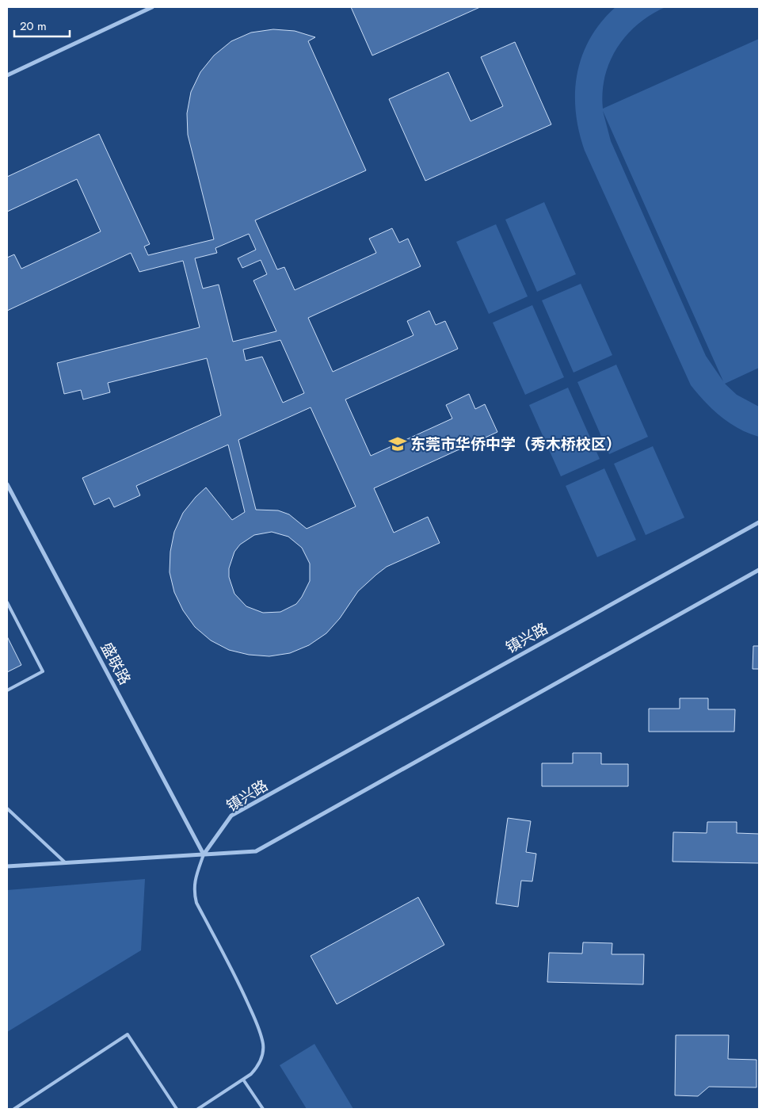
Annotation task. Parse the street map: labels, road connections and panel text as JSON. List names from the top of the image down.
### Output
{
  "streets": {
    "street": ["镇兴路", "盛联路"]
  },
  "crossings": [
    ["镇兴路", "盛联路"]
  ],
  "places": {
    "school or university": ["东莞市华侨中学（秀木桥校区）"]
  },
  "scale_bar": "20 m"
}
